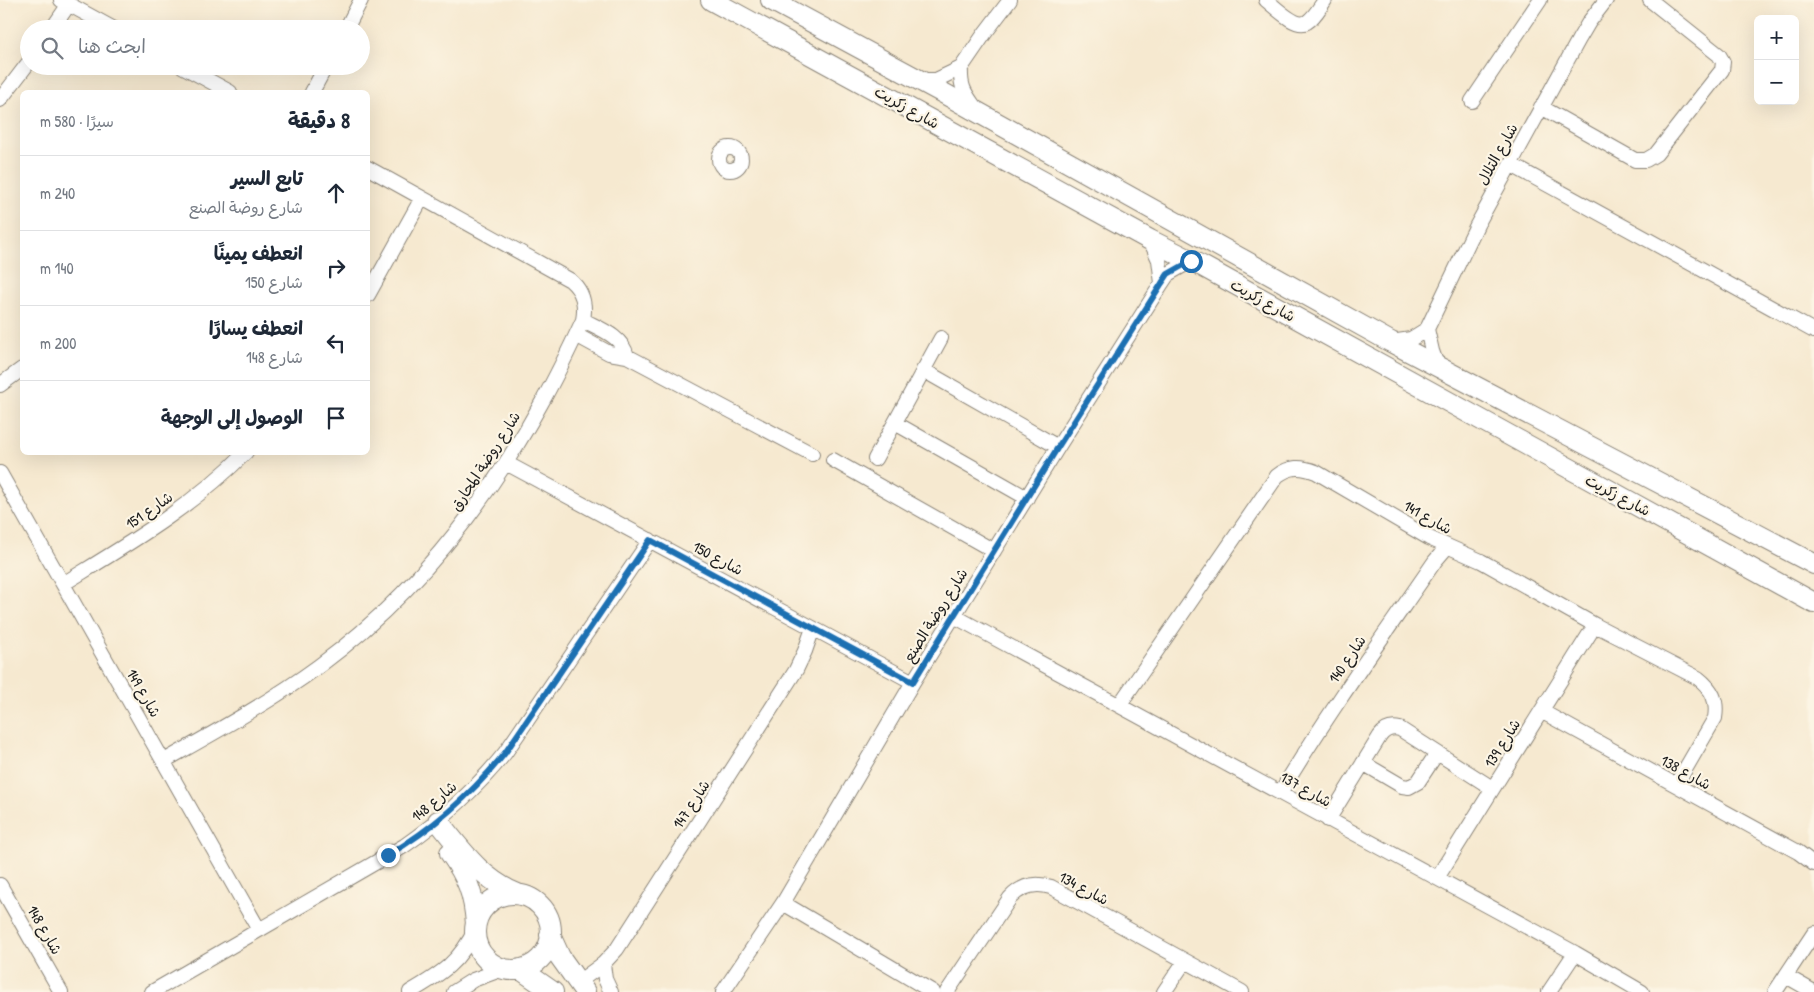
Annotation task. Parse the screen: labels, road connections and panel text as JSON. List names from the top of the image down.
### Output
{
  "streets": {
    "street": [
      "شارع زكريت",
      "شارع التلال",
      "شارع روضة المحارق",
      "شارع 151",
      "شارع 141",
      "شارع 150",
      "شارع روضة الصنع",
      "شارع 140",
      "شارع 149",
      "شارع 139",
      "شارع 138",
      "شارع 137",
      "شارع 148",
      "شارع 147",
      "شارع 134"
    ]
  },
  "crossings": [
    ["شارع زكريت", "شارع روضة الصنع"],
    ["شارع روضة المحارق", "شارع 150"],
    ["شارع روضة المحارق", "شارع 149"],
    ["شارع 151", "شارع 149"],
    ["شارع 141", "شارع 140"],
    ["شارع 141", "شارع 139"],
    ["شارع 141", "شارع 138"],
    ["شارع 141", "شارع 137"],
    ["شارع 150", "شارع روضة الصنع"],
    ["شارع 150", "شارع 148"],
    ["شارع 150", "شارع 147"],
    ["شارع روضة الصنع", "شارع 137"],
    ["شارع 140", "شارع 137"],
    ["شارع 149", "شارع 148"],
    ["شارع 139", "شارع 138"],
    ["شارع 139", "شارع 137"]
  ],
  "page": {
    "map_buttons": ["+", "−"],
    "search": "ابحث هنا",
    "heading": ["8 دقيقة", "سيرًا · 580 m"],
    "list": [
      ["تابع السير", "شارع روضة الصنع", "240 m"],
      ["انعطف يمينًا", "شارع 150", "140 m"],
      ["انعطف يسارًا", "شارع 148", "200 m"],
      "الوصول إلى الوجهة"
    ]
  }
}
